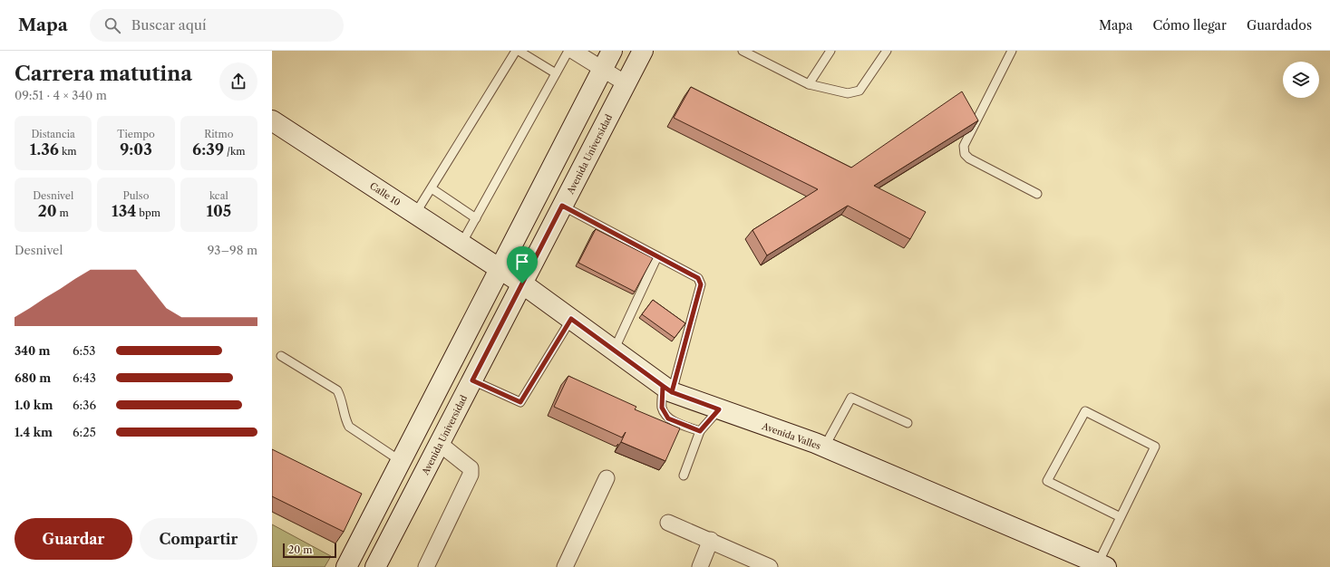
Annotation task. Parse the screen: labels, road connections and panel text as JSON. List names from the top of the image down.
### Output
{
  "streets": {
    "main road": ["Avenida Universidad", "Calle 10", "Avenida Valles"]
  },
  "crossings": [
    ["Avenida Universidad", "Avenida Valles"],
    ["Calle 10", "Avenida Valles"]
  ],
  "scale_bar": "20 m",
  "page": {
    "header": "Mapa",
    "search": "Buscar aquí",
    "nav": ["Mapa", "Cómo llegar", "Guardados"],
    "heading": ["Carrera matutina", "09:51 · 4 × 340 m"],
    "stats": [
      ["Distancia", "1.36 km"],
      ["Tiempo", "9:03"],
      ["Ritmo", "6:39 /km"],
      ["Desnivel", "20 m"],
      ["Pulso", "134 bpm"],
      ["kcal", "105"]
    ],
    "chart": ["Desnivel", "93–98 m"],
    "list": [
      {
        "name": "340 m",
        "note": "6:53"
      },
      {
        "name": "680 m",
        "note": "6:43"
      },
      {
        "name": "1.0 km",
        "note": "6:36"
      },
      {
        "name": "1.4 km",
        "note": "6:25"
      }
    ],
    "buttons": ["Guardar", "Compartir"],
    "scale": "20 m"
  }
}
